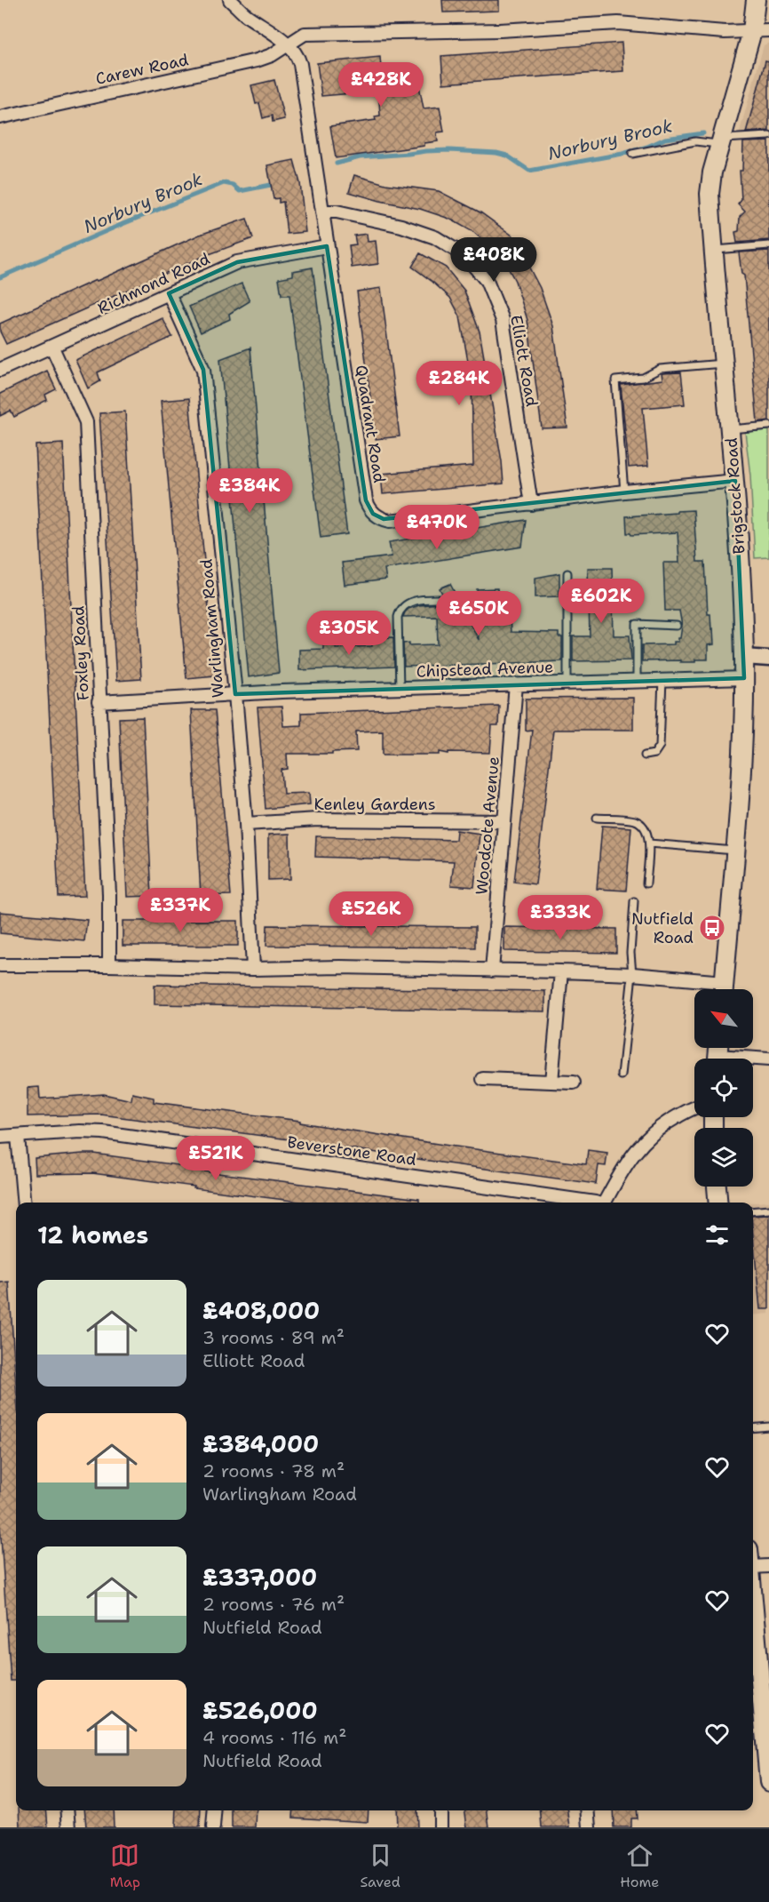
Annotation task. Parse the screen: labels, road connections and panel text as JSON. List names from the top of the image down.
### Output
{
  "streets": {
    "main road": ["Brigstock Road"],
    "street": [
      "Carew Road",
      "Richmond Road",
      "Elliott Road",
      "Quadrant Road",
      "Warlingham Road",
      "Foxley Road",
      "Chipstead Avenue",
      "Kenley Gardens",
      "Woodcote Avenue",
      "Beverstone Road"
    ]
  },
  "crossings": [
    ["Carew Road", "Quadrant Road"],
    ["Carew Road", "Brigstock Road"],
    ["Richmond Road", "Quadrant Road"],
    ["Richmond Road", "Warlingham Road"],
    ["Richmond Road", "Foxley Road"],
    ["Elliott Road", "Quadrant Road"],
    ["Quadrant Road", "Brigstock Road"],
    ["Brigstock Road", "Chipstead Avenue"],
    ["Warlingham Road", "Chipstead Avenue"],
    ["Warlingham Road", "Kenley Gardens"],
    ["Foxley Road", "Chipstead Avenue"],
    ["Chipstead Avenue", "Woodcote Avenue"],
    ["Kenley Gardens", "Woodcote Avenue"]
  ],
  "water": ["Norbury Brook"],
  "places": {
    "bus stop": ["Nutfield Road"]
  },
  "north": "top left",
  "page": {
    "price": [
      "£428K",
      "£408K",
      "£284K",
      "£384K",
      "£470K",
      "£602K",
      "£650K",
      "£305K",
      "£337K",
      "£526K",
      "£333K",
      "£521K"
    ],
    "heading": "12 homes",
    "list": [
      {
        "name": "£408,000",
        "note": "3 rooms · 89 m² · Elliott Road"
      },
      {
        "name": "£384,000",
        "note": "2 rooms · 78 m² · Warlingham Road"
      },
      {
        "name": "£337,000",
        "note": "2 rooms · 76 m² · Nutfield Road"
      },
      {
        "name": "£526,000",
        "note": "4 rooms · 116 m² · Nutfield Road"
      }
    ],
    "tabs": ["Map", "Saved", "Home"]
  }
}
